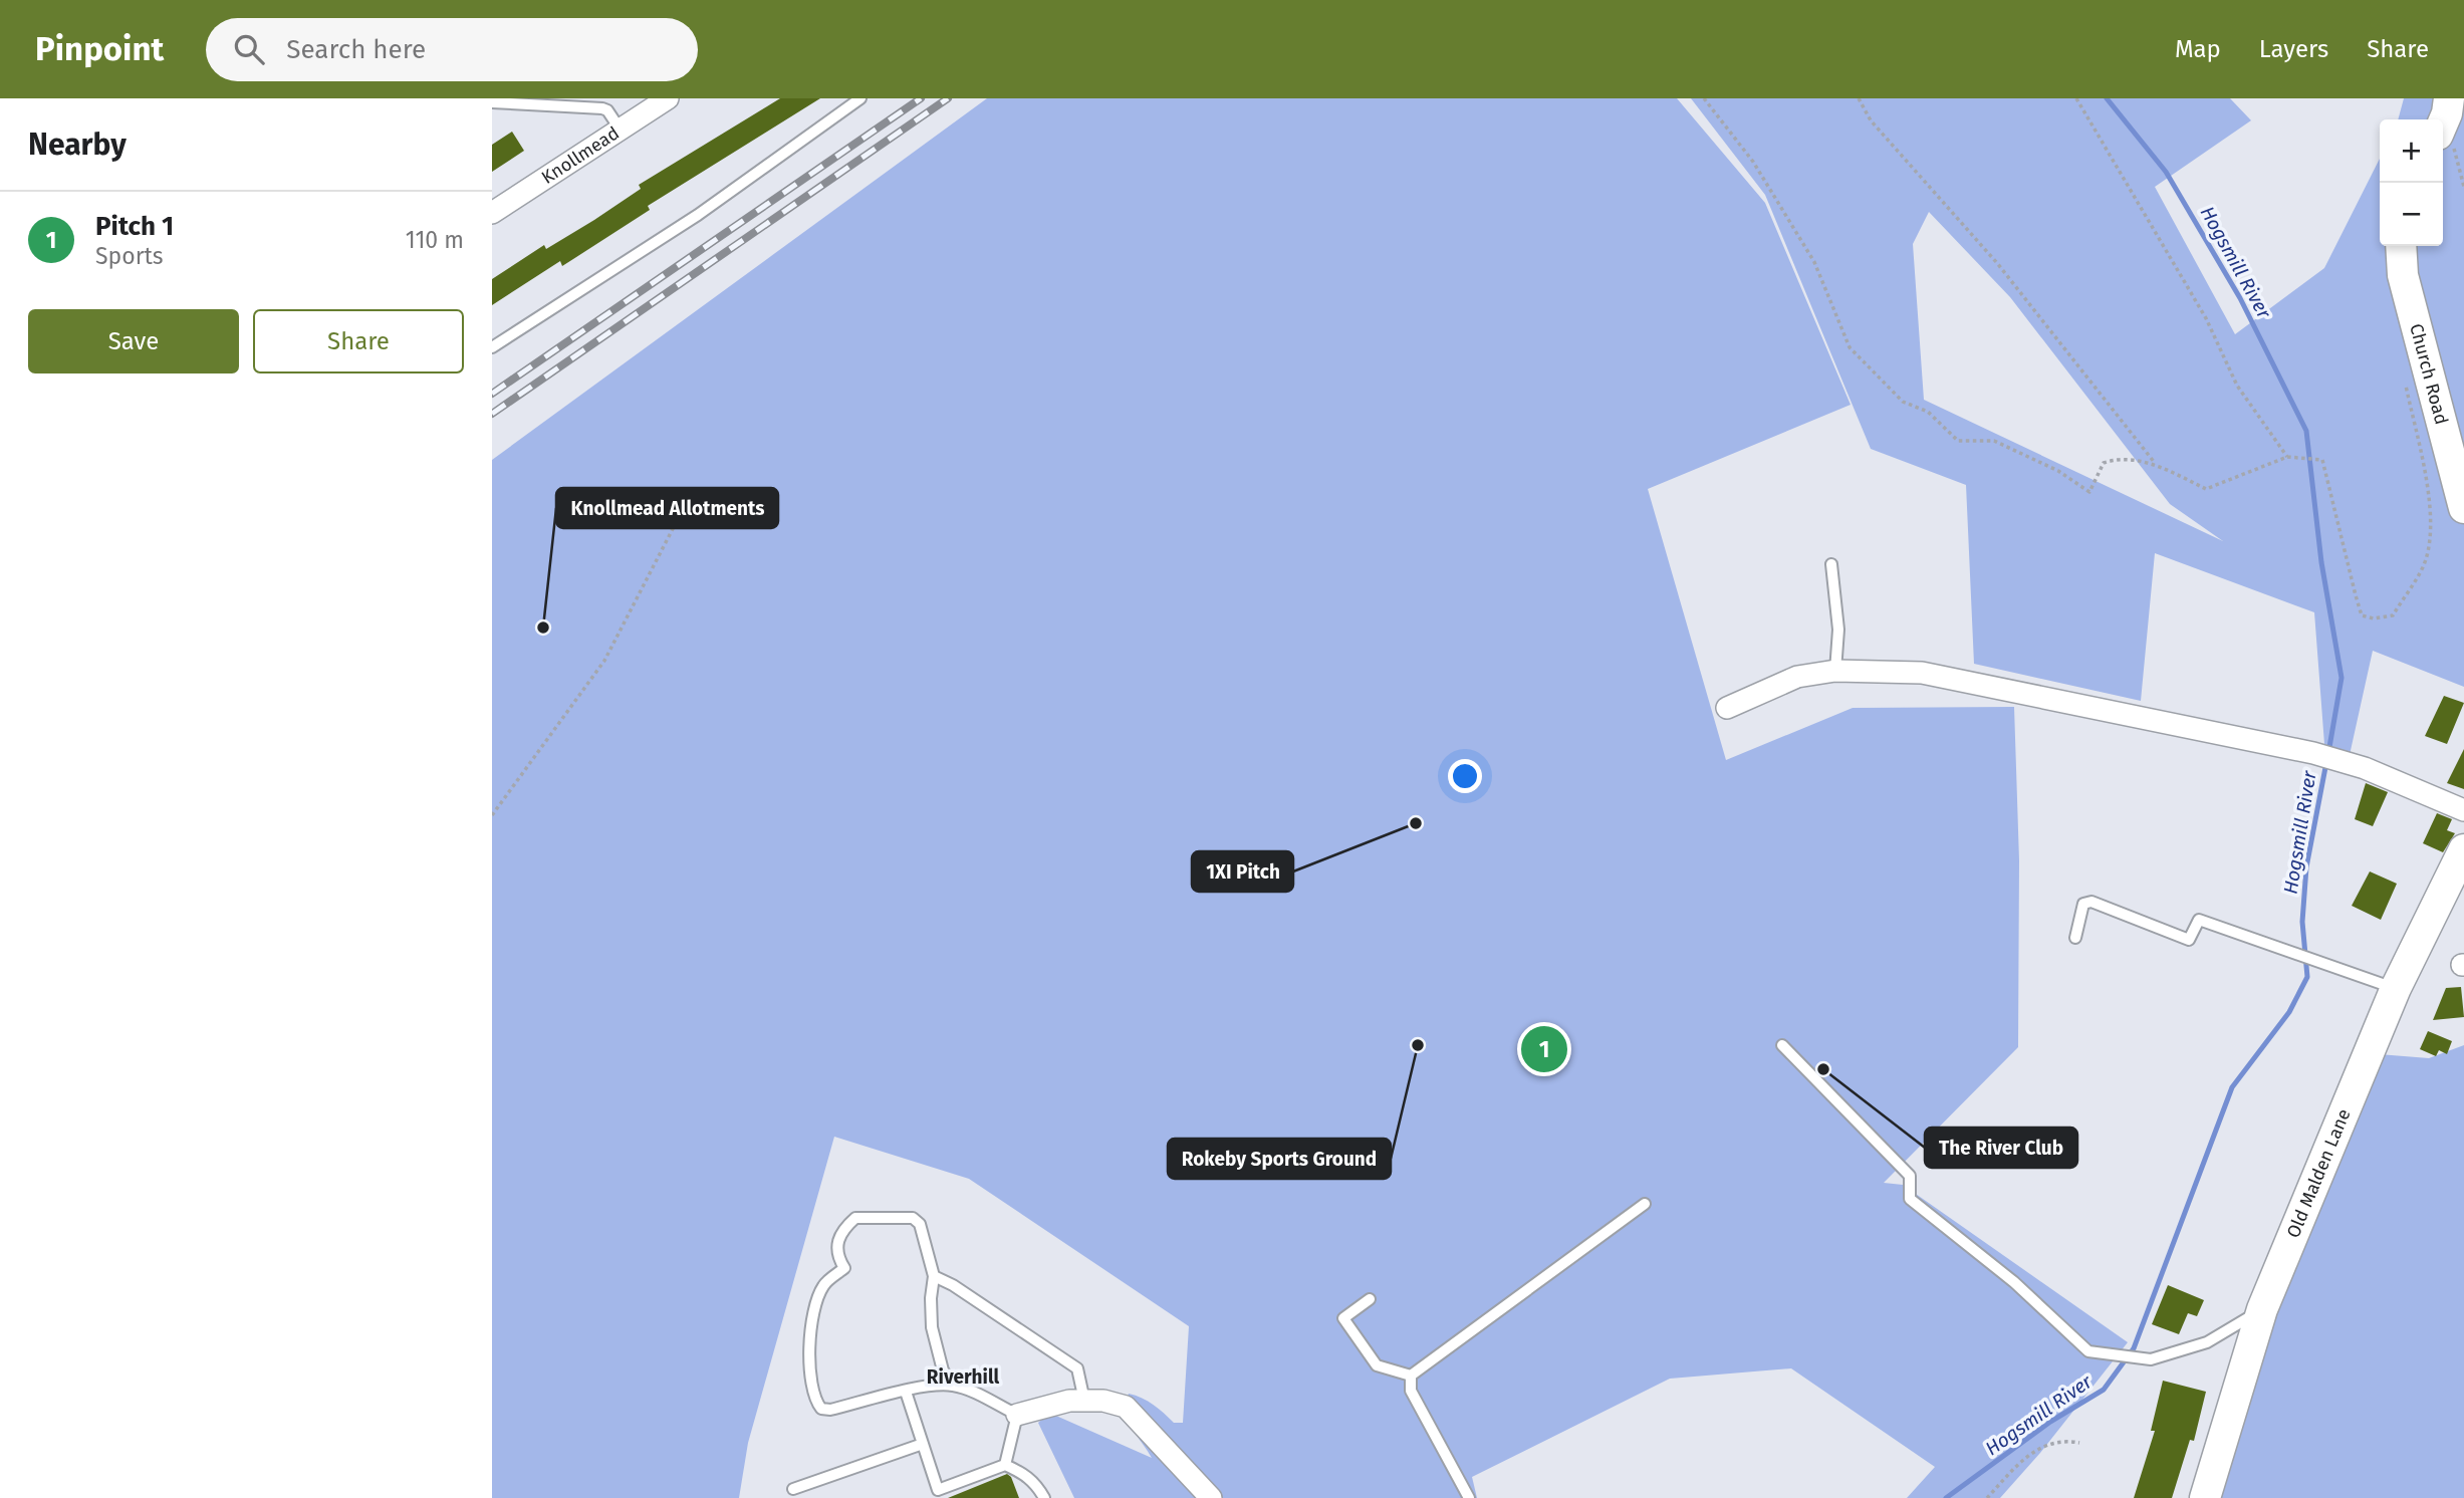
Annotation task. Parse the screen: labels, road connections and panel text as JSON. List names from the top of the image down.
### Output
{
  "streets": {
    "main road": ["Church Road", "Old Malden Lane"],
    "street": ["Knollmead"]
  },
  "districts": ["Riverhill"],
  "water": ["Hogsmill River"],
  "places": [
    "Knollmead Allotments",
    "1XI Pitch",
    "Rokeby Sports Ground",
    "The River Club"
  ],
  "page": {
    "header": "Pinpoint",
    "search": "Search here",
    "nav": ["Map", "Layers", "Share"],
    "heading": "Nearby",
    "map_buttons": ["+", "−"],
    "list": [
      {
        "mark": "1",
        "name": "Pitch 1",
        "note": "Sports",
        "value": "110 m"
      }
    ],
    "buttons": ["Save", "Share"],
    "pins": "1"
  }
}
